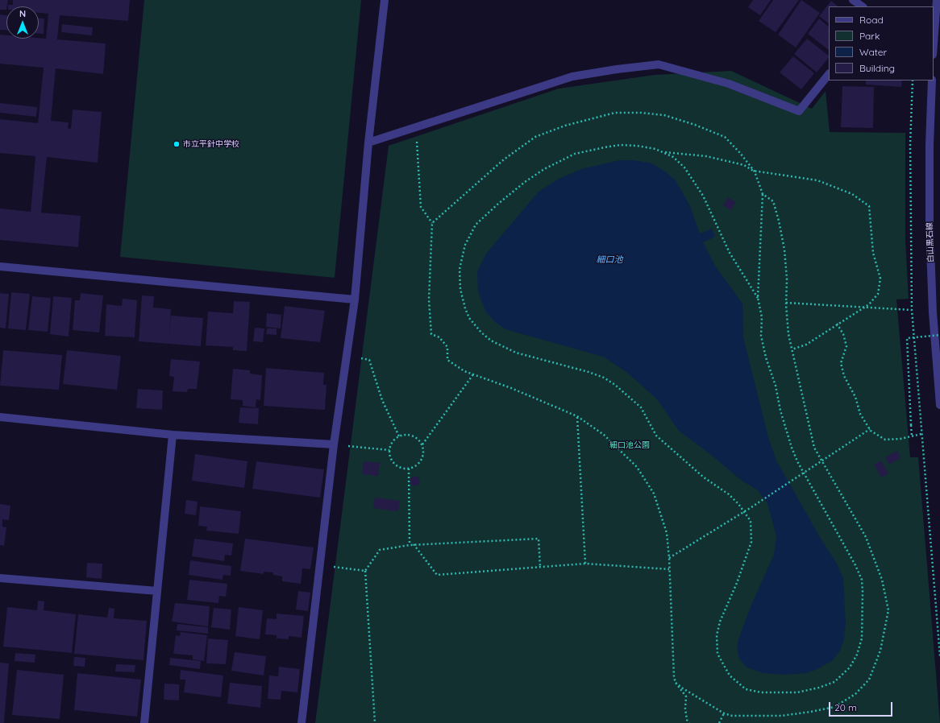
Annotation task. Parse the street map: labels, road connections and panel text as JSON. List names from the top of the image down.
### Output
{
  "streets": {
    "street": ["白山黒石線"]
  },
  "water": ["細口池"],
  "parks": ["細口池公園"],
  "places": ["市立平針中学校"],
  "legend": [
    "Road",
    "Park",
    "Water",
    "Building"
  ],
  "scale_bar": "20 m",
  "north": "top"
}
